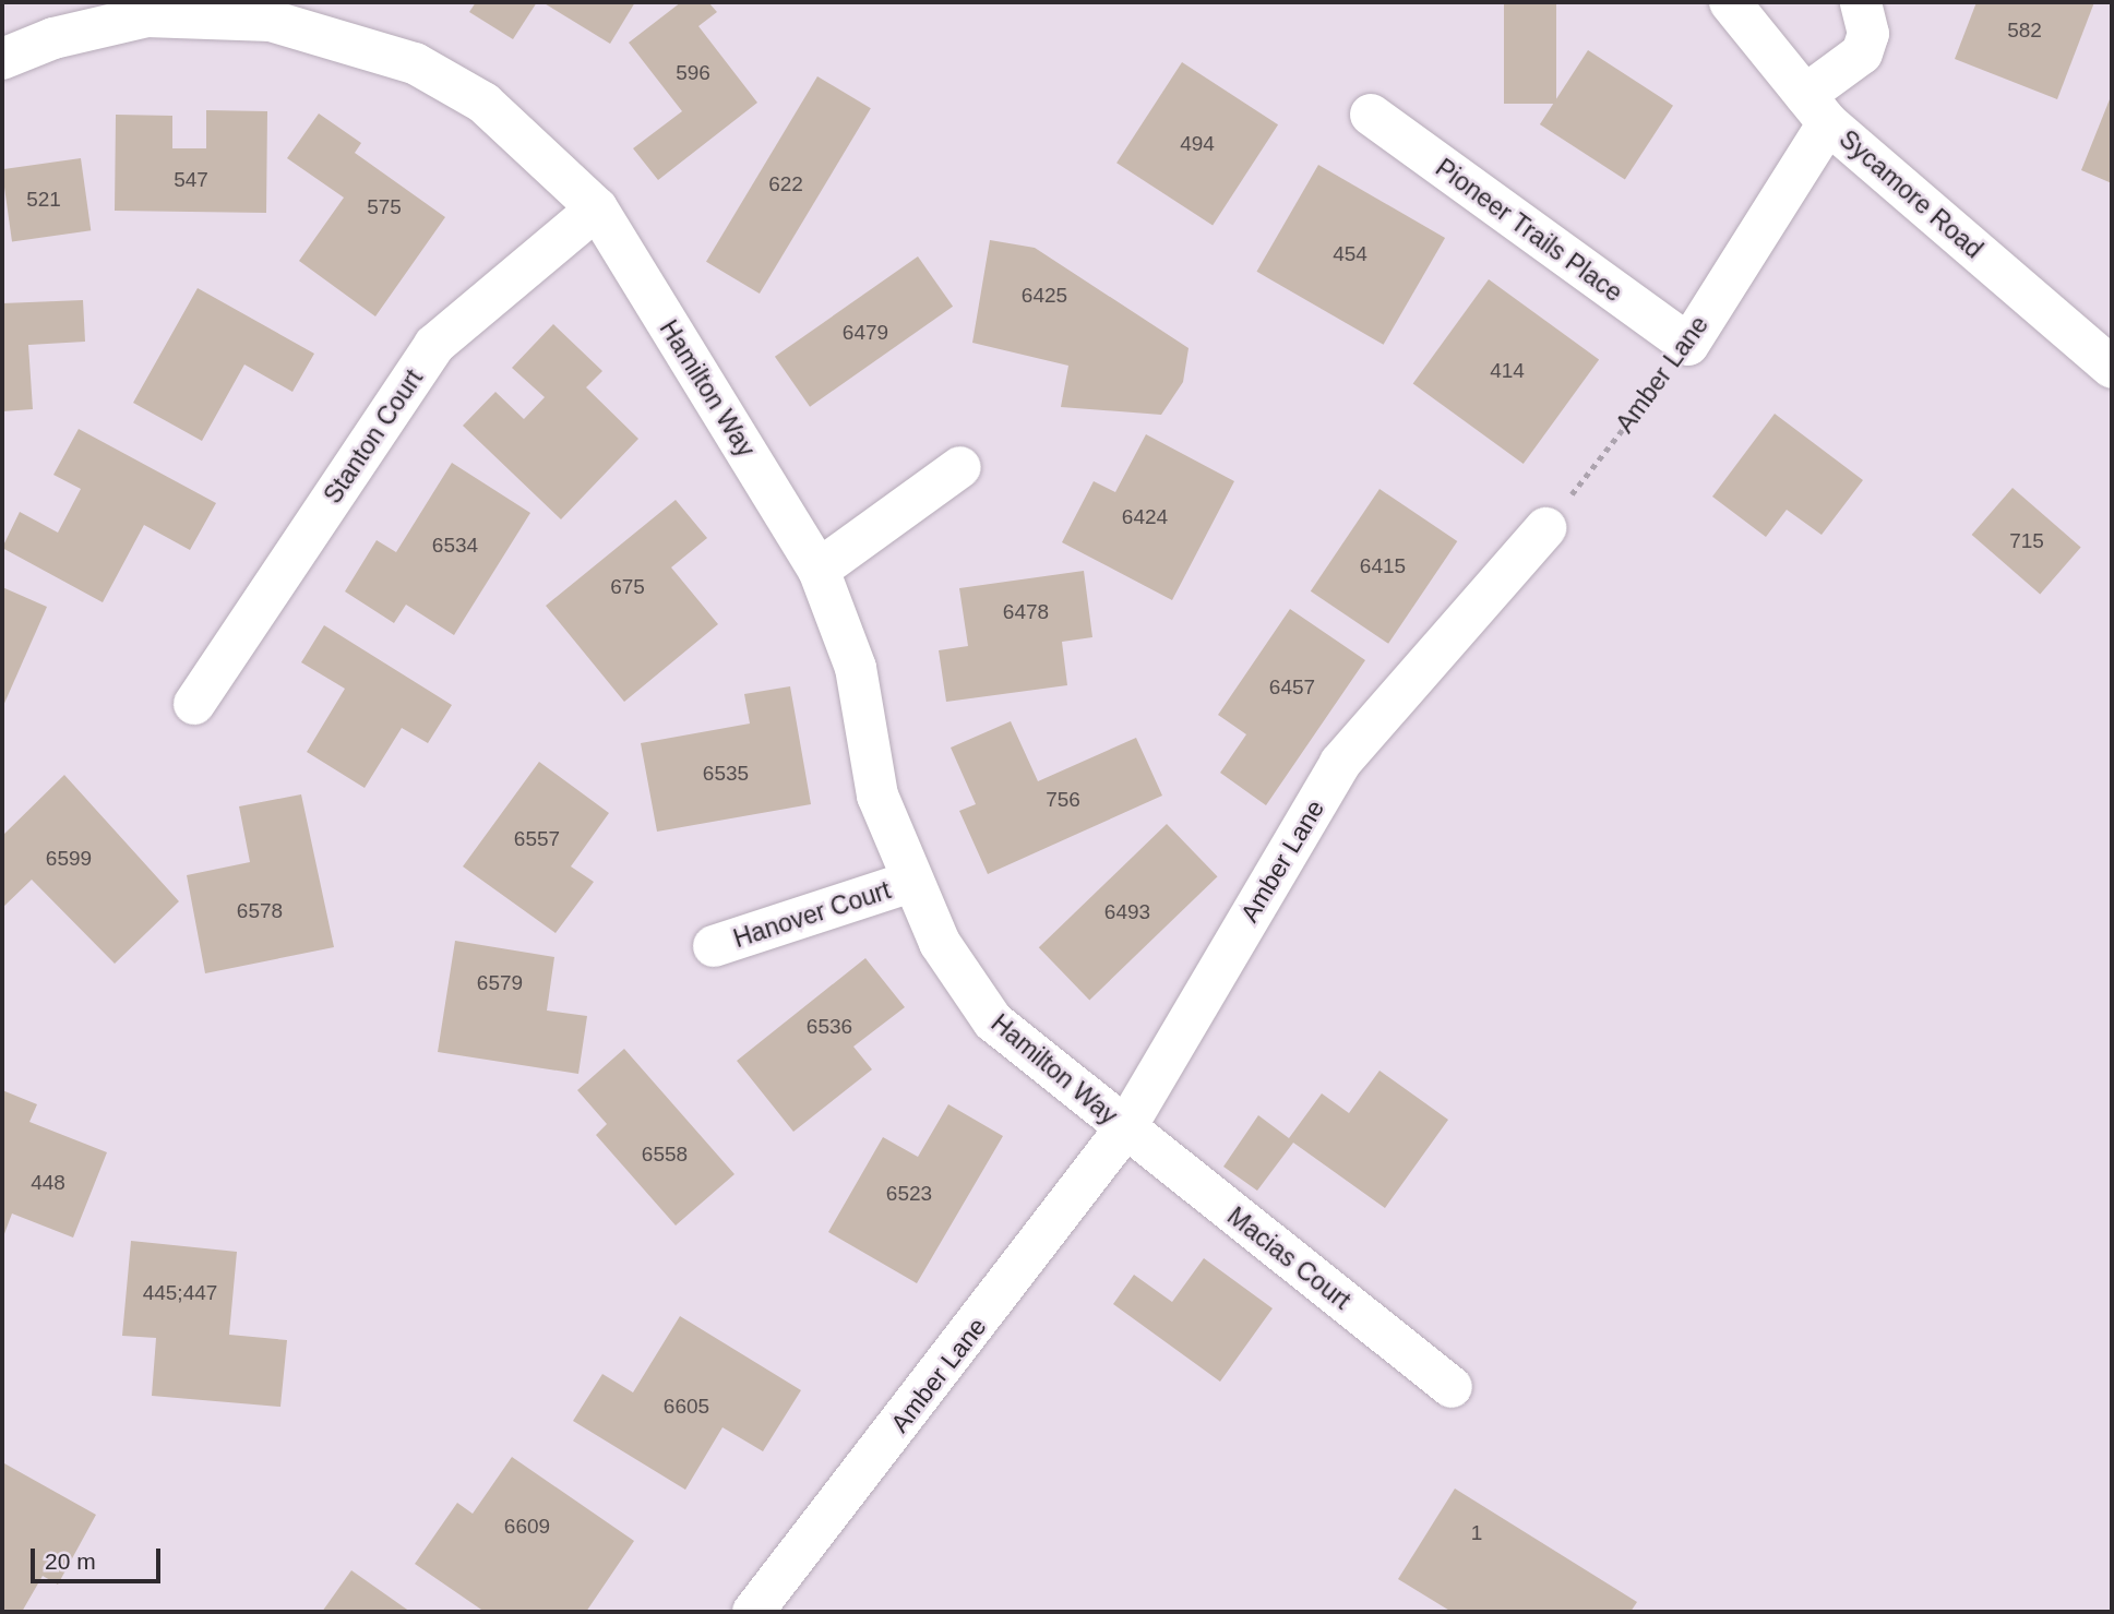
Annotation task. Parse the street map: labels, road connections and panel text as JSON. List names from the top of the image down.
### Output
{
  "streets": {
    "street": [
      "Sycamore Road",
      "Pioneer Trails Place",
      "Amber Lane",
      "Hamilton Way",
      "Stanton Court",
      "Hanover Court",
      "Macias Court"
    ]
  },
  "crossings": [
    ["Sycamore Road", "Amber Lane"],
    ["Pioneer Trails Place", "Amber Lane"],
    ["Amber Lane", "Hamilton Way"],
    ["Amber Lane", "Macias Court"],
    ["Hamilton Way", "Stanton Court"],
    ["Hamilton Way", "Hanover Court"],
    ["Hamilton Way", "Macias Court"]
  ],
  "house_numbers": [
    "582",
    "596",
    "494",
    "547",
    "622",
    "521",
    "575",
    "454",
    "6425",
    "6479",
    "414",
    "6424",
    "715",
    "6534",
    "6415",
    "675",
    "6478",
    "6457",
    "6535",
    "756",
    "6557",
    "6599",
    "6578",
    "6493",
    "6579",
    "6536",
    "6558",
    "448",
    "6523",
    "445;447",
    "6605",
    "6609",
    "1"
  ],
  "scale_bar": "20 m"
}
